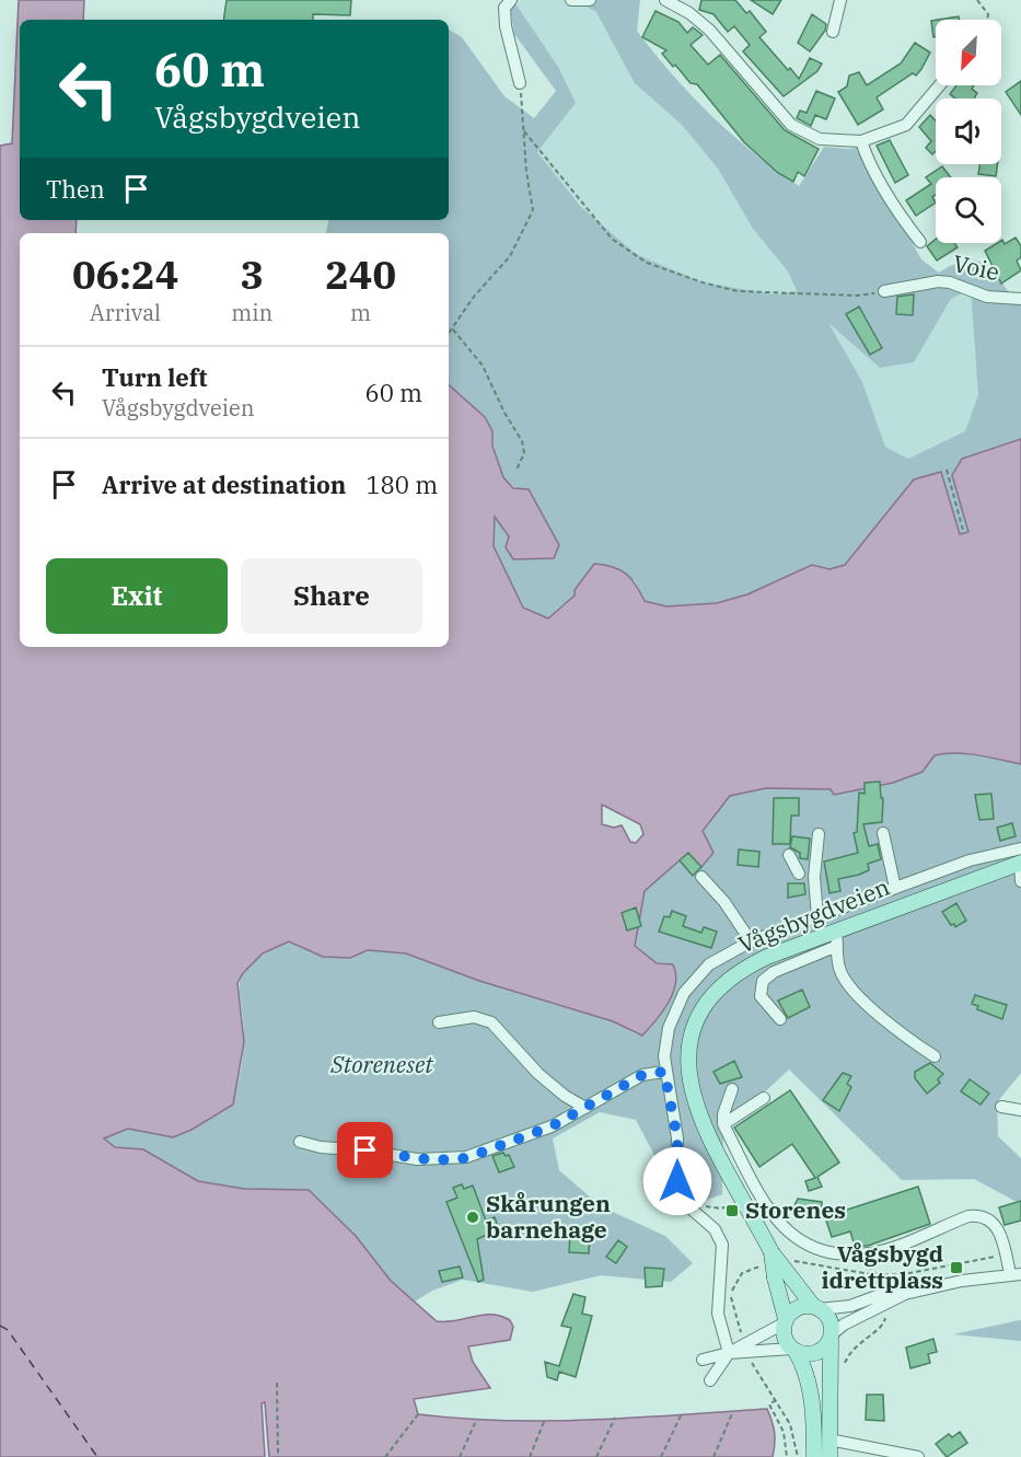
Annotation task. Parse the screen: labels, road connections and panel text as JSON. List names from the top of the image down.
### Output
{
  "streets": {
    "main road": ["Vågsbygdveien"],
    "street": ["Voie"]
  },
  "parks": ["Storeneset"],
  "places": {
    "transit": ["Storenes", "Vågsbygd idrettplass"],
    "other": ["Skårungen barnehage"]
  },
  "north": "bottom left",
  "page": {
    "turn": ["60 m", "Vågsbygdveien"],
    "then": "Then",
    "eta": [
      "06:24",
      "Arrival",
      "3",
      "min",
      "240",
      "m"
    ],
    "list": [
      {
        "name": "Turn left",
        "note": "Vågsbygdveien",
        "value": "60 m"
      },
      {
        "name": "Arrive at destination",
        "value": "180 m"
      }
    ],
    "buttons": ["Exit", "Share"]
  }
}
